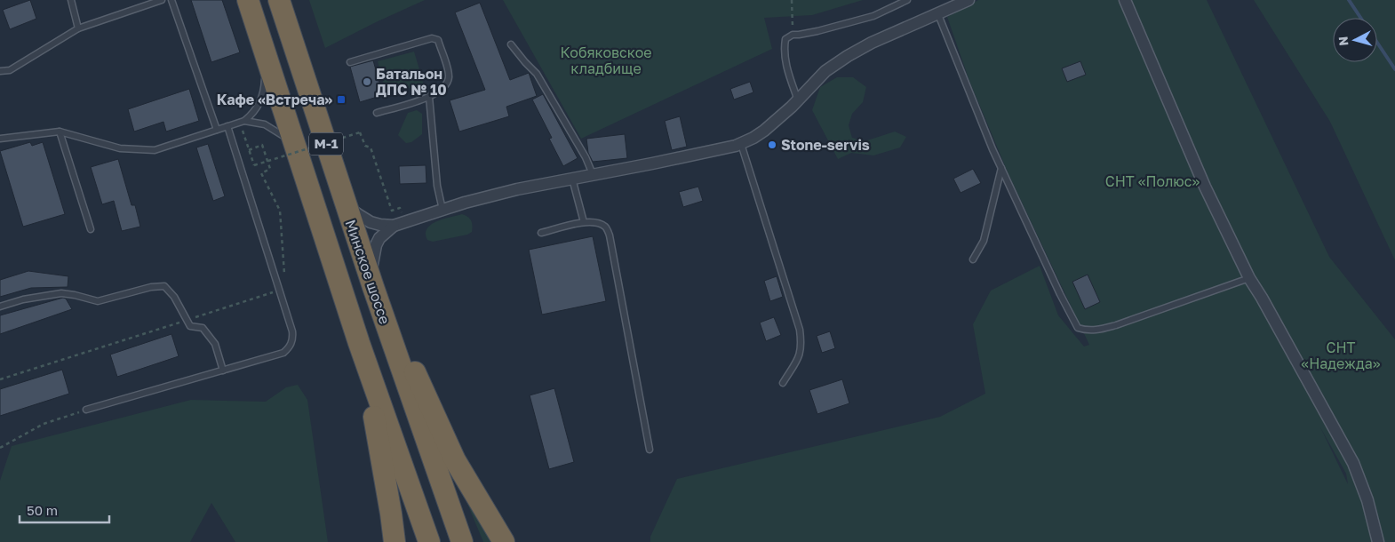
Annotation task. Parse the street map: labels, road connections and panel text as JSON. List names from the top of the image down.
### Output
{
  "streets": {
    "highway": ["М-1", "Минское шоссе"]
  },
  "parks": ["Кобяковское кладбище", "СНТ «Полюс»", "СНТ «Надежда»"],
  "places": {
    "other": ["Батальон ДПС № 10", "Stone-servis"],
    "transit": ["Кафе «Встреча»"]
  },
  "scale_bar": "50 m",
  "north": "left"
}
